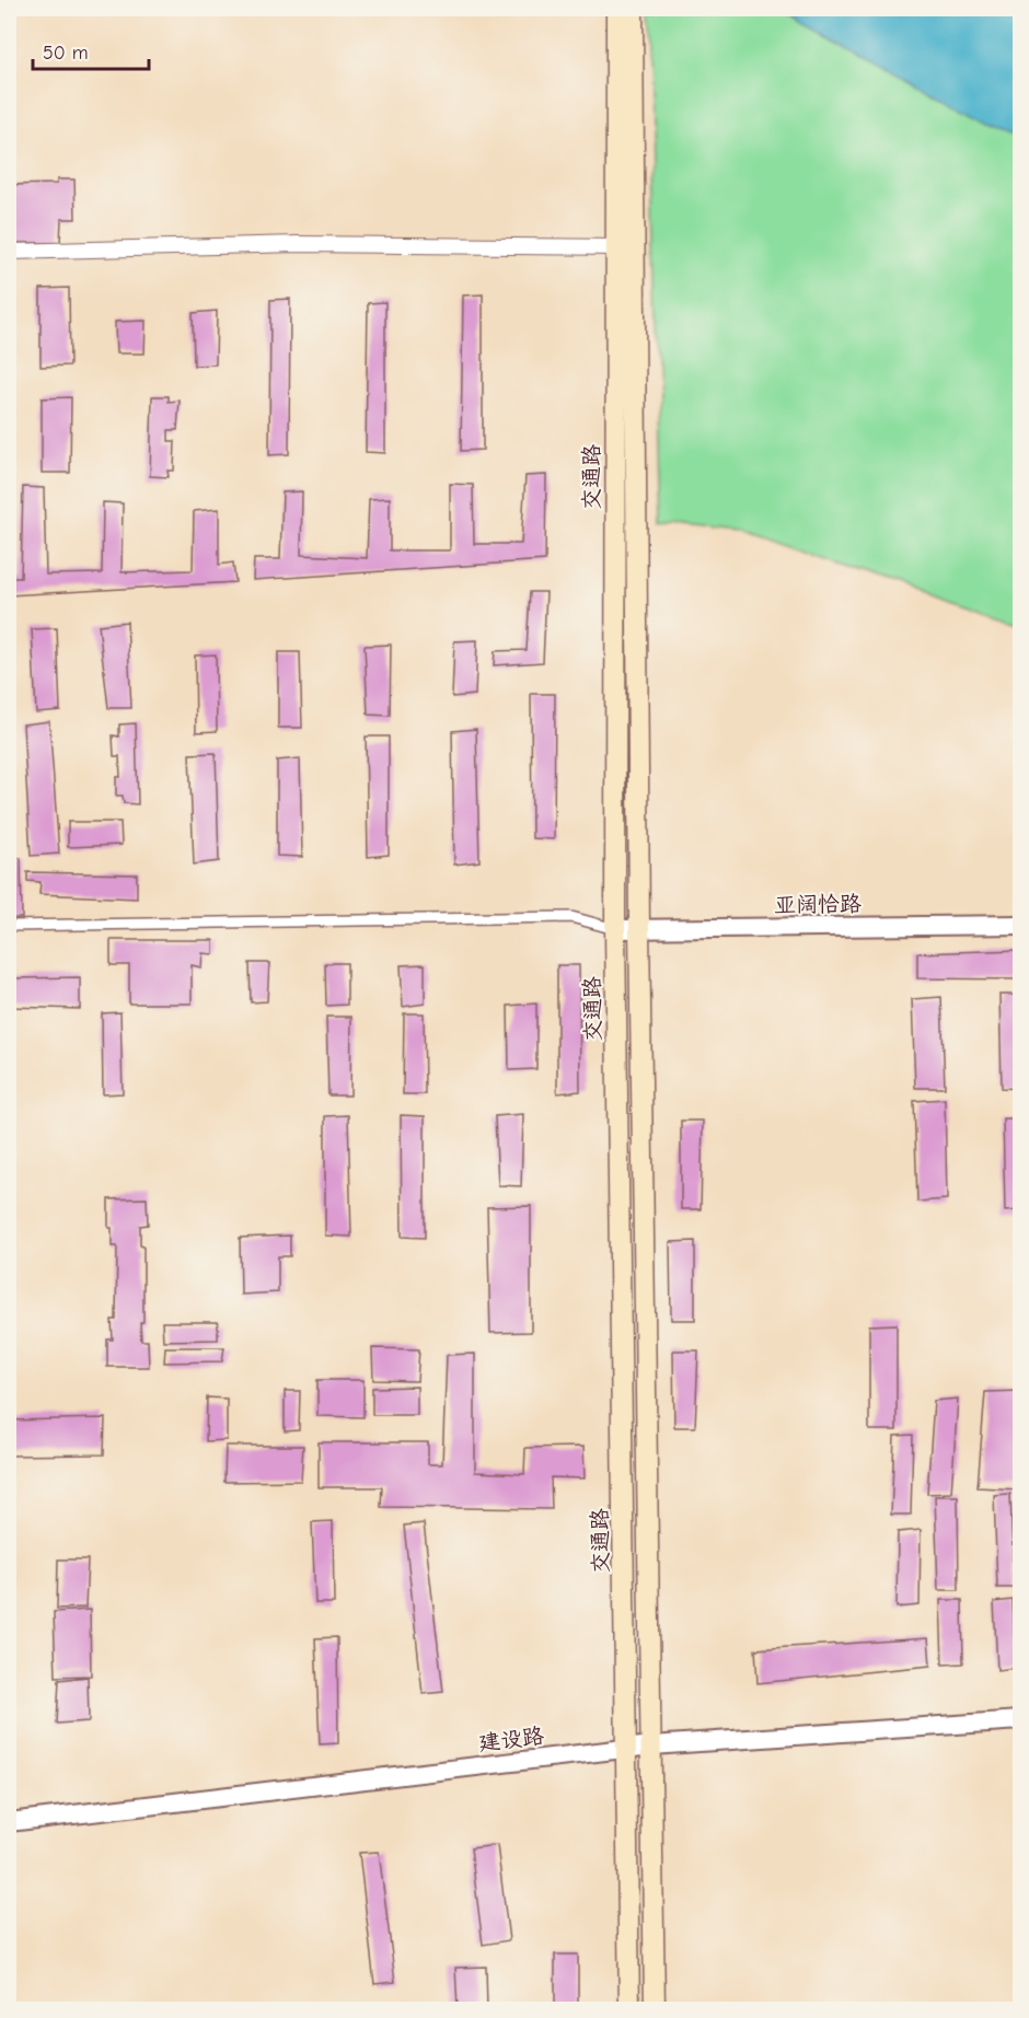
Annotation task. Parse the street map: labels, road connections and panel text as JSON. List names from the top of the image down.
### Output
{
  "streets": {
    "main road": ["交通路"],
    "street": ["亚阔恰路", "建设路"]
  },
  "crossings": [
    ["交通路", "亚阔恰路"],
    ["交通路", "建设路"]
  ],
  "scale_bar": "50 m"
}
